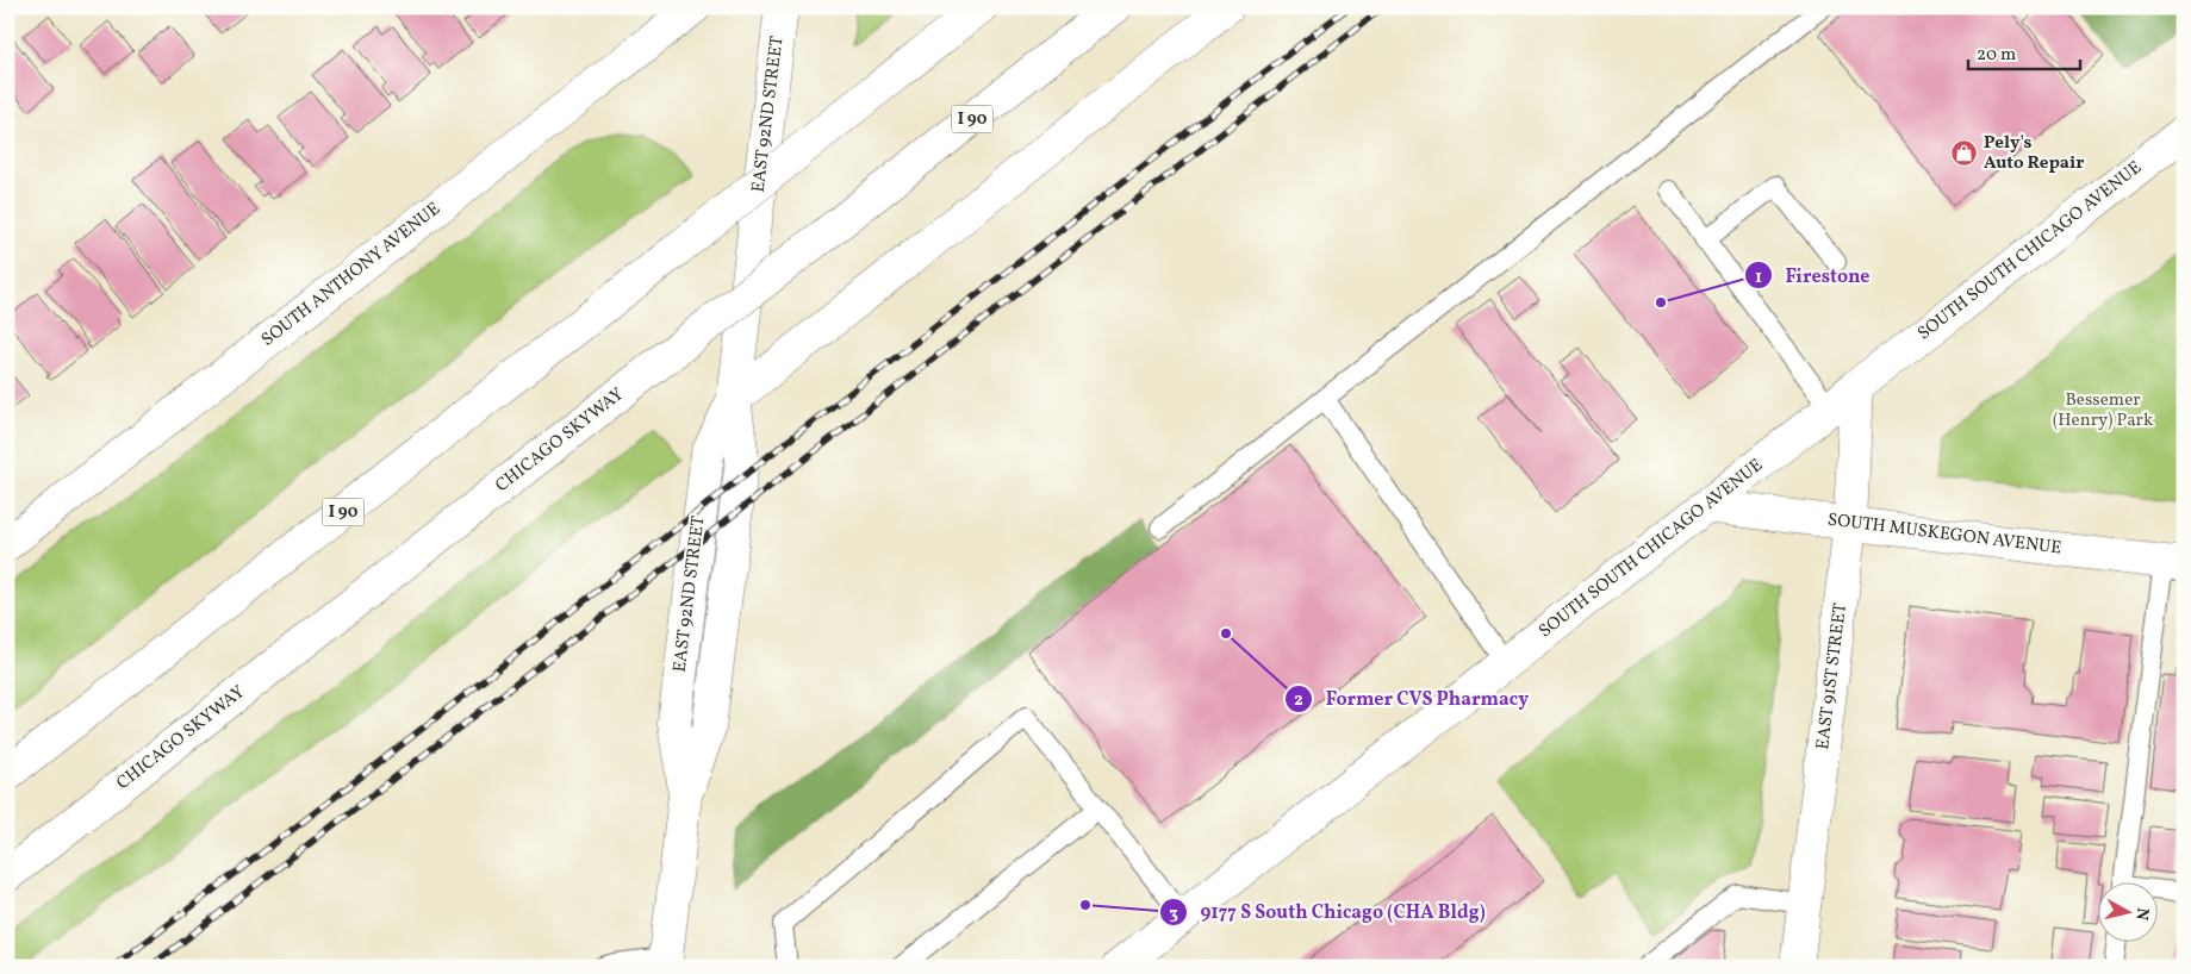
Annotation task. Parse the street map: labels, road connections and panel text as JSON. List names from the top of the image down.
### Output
{
  "streets": {
    "main road": [
      "EAST 92ND STREET",
      "I 90",
      "SOUTH SOUTH CHICAGO AVENUE",
      "SOUTH ANTHONY AVENUE",
      "CHICAGO SKYWAY",
      "SOUTH MUSKEGON AVENUE",
      "EAST 91ST STREET"
    ]
  },
  "crossings": [
    ["SOUTH SOUTH CHICAGO AVENUE", "SOUTH MUSKEGON AVENUE"],
    ["SOUTH SOUTH CHICAGO AVENUE", "EAST 91ST STREET"],
    ["SOUTH MUSKEGON AVENUE", "EAST 91ST STREET"]
  ],
  "parks": ["Bessemer (Henry) Park"],
  "places": {
    "shop": ["Pely's Auto Repair"],
    "other": ["Firestone", "Former CVS Pharmacy", "9177 S South Chicago (CHA Bldg)"]
  },
  "scale_bar": "20 m",
  "north": "right"
}
